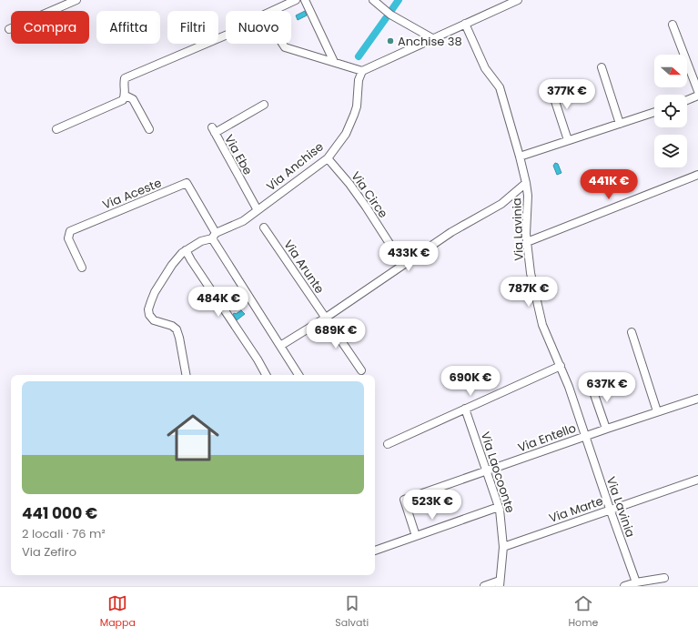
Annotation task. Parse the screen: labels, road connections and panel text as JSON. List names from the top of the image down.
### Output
{
  "streets": {
    "street": [
      "Via Ebe",
      "Via Anchise",
      "Via Aceste",
      "Via Circe",
      "Via Lavinia",
      "Via Arunte",
      "Via Entello",
      "Via Laocoonte",
      "Via Marte"
    ]
  },
  "crossings": [
    ["Via Ebe", "Via Anchise"],
    ["Via Anchise", "Via Aceste"],
    ["Via Anchise", "Via Circe"],
    ["Via Lavinia", "Via Entello"],
    ["Via Lavinia", "Via Marte"],
    ["Via Entello", "Via Laocoonte"],
    ["Via Laocoonte", "Via Marte"]
  ],
  "places": ["Anchise 38"],
  "north": "right",
  "page": {
    "chip": [
      "Compra",
      "Affitta",
      "Filtri",
      "Nuovo"
    ],
    "price": [
      "377K €",
      "441K €",
      "433K €",
      "787K €",
      "484K €",
      "689K €",
      "690K €",
      "637K €",
      "523K €"
    ],
    "list": [
      {
        "name": "441 000 €",
        "note": "2 locali · 76 m² · Via Zefiro"
      }
    ],
    "tabs": ["Mappa", "Salvati", "Home"]
  }
}
